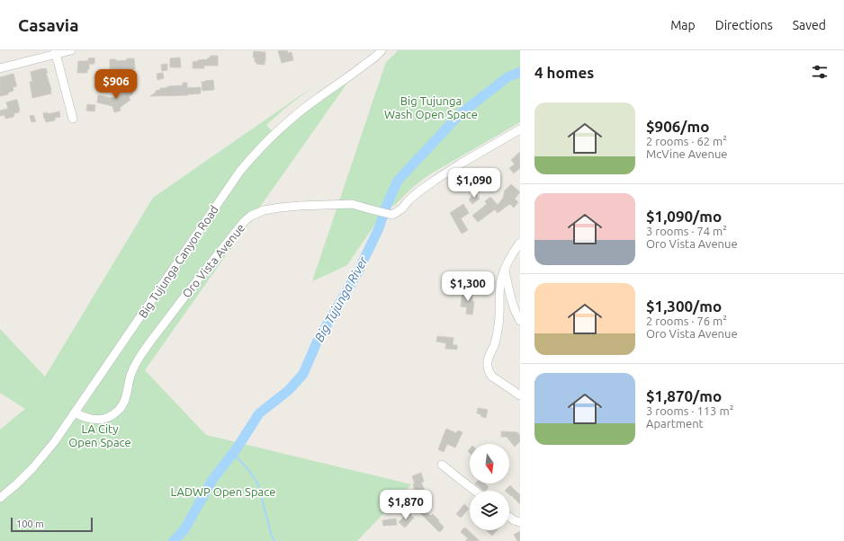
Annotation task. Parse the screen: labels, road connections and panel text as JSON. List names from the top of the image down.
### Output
{
  "streets": {
    "street": ["Oro Vista Avenue", "Big Tujunga Canyon Road"]
  },
  "crossings": [
    ["Oro Vista Avenue", "Big Tujunga Canyon Road"]
  ],
  "water": ["Big Tujunga River"],
  "parks": ["Big Tujunga Wash Open Space", "LA City Open Space", "LADWP Open Space"],
  "scale_bar": "100 m",
  "north": "bottom",
  "page": {
    "header": "Casavia",
    "nav": ["Map", "Directions", "Saved"],
    "heading": "4 homes",
    "price": [
      "$906",
      "$1,090",
      "$1,300",
      "$1,870"
    ],
    "list": [
      {
        "name": "$906/mo",
        "note": "2 rooms · 62 m² · McVine Avenue"
      },
      {
        "name": "$1,090/mo",
        "note": "3 rooms · 74 m² · Oro Vista Avenue"
      },
      {
        "name": "$1,300/mo",
        "note": "2 rooms · 76 m² · Oro Vista Avenue"
      },
      {
        "name": "$1,870/mo",
        "note": "3 rooms · 113 m² · Apartment"
      }
    ],
    "scale": "100 m"
  }
}
